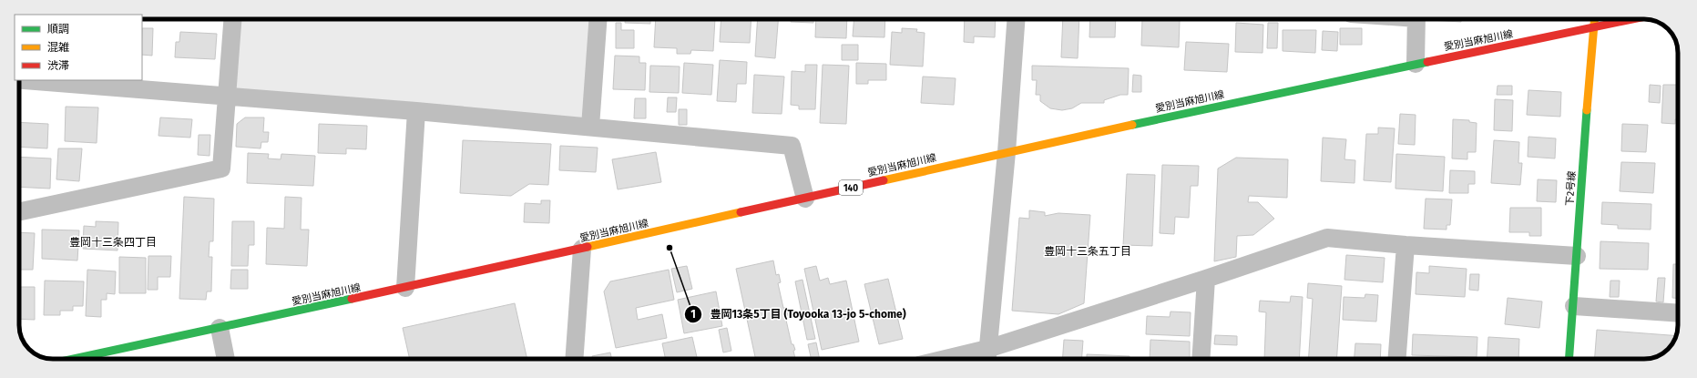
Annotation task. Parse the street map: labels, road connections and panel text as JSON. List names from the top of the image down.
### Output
{
  "streets": {
    "main road": ["愛別当麻旭川線", "140", "下2号線"]
  },
  "crossings": [
    ["愛別当麻旭川線", "下2号線"]
  ],
  "districts": ["豊岡十三条四丁目", "豊岡十三条五丁目"],
  "places": ["豊岡13条5丁目 (Toyooka 13-jo 5-chome)"],
  "legend": ["順調", "混雑", "渋滞"]
}
